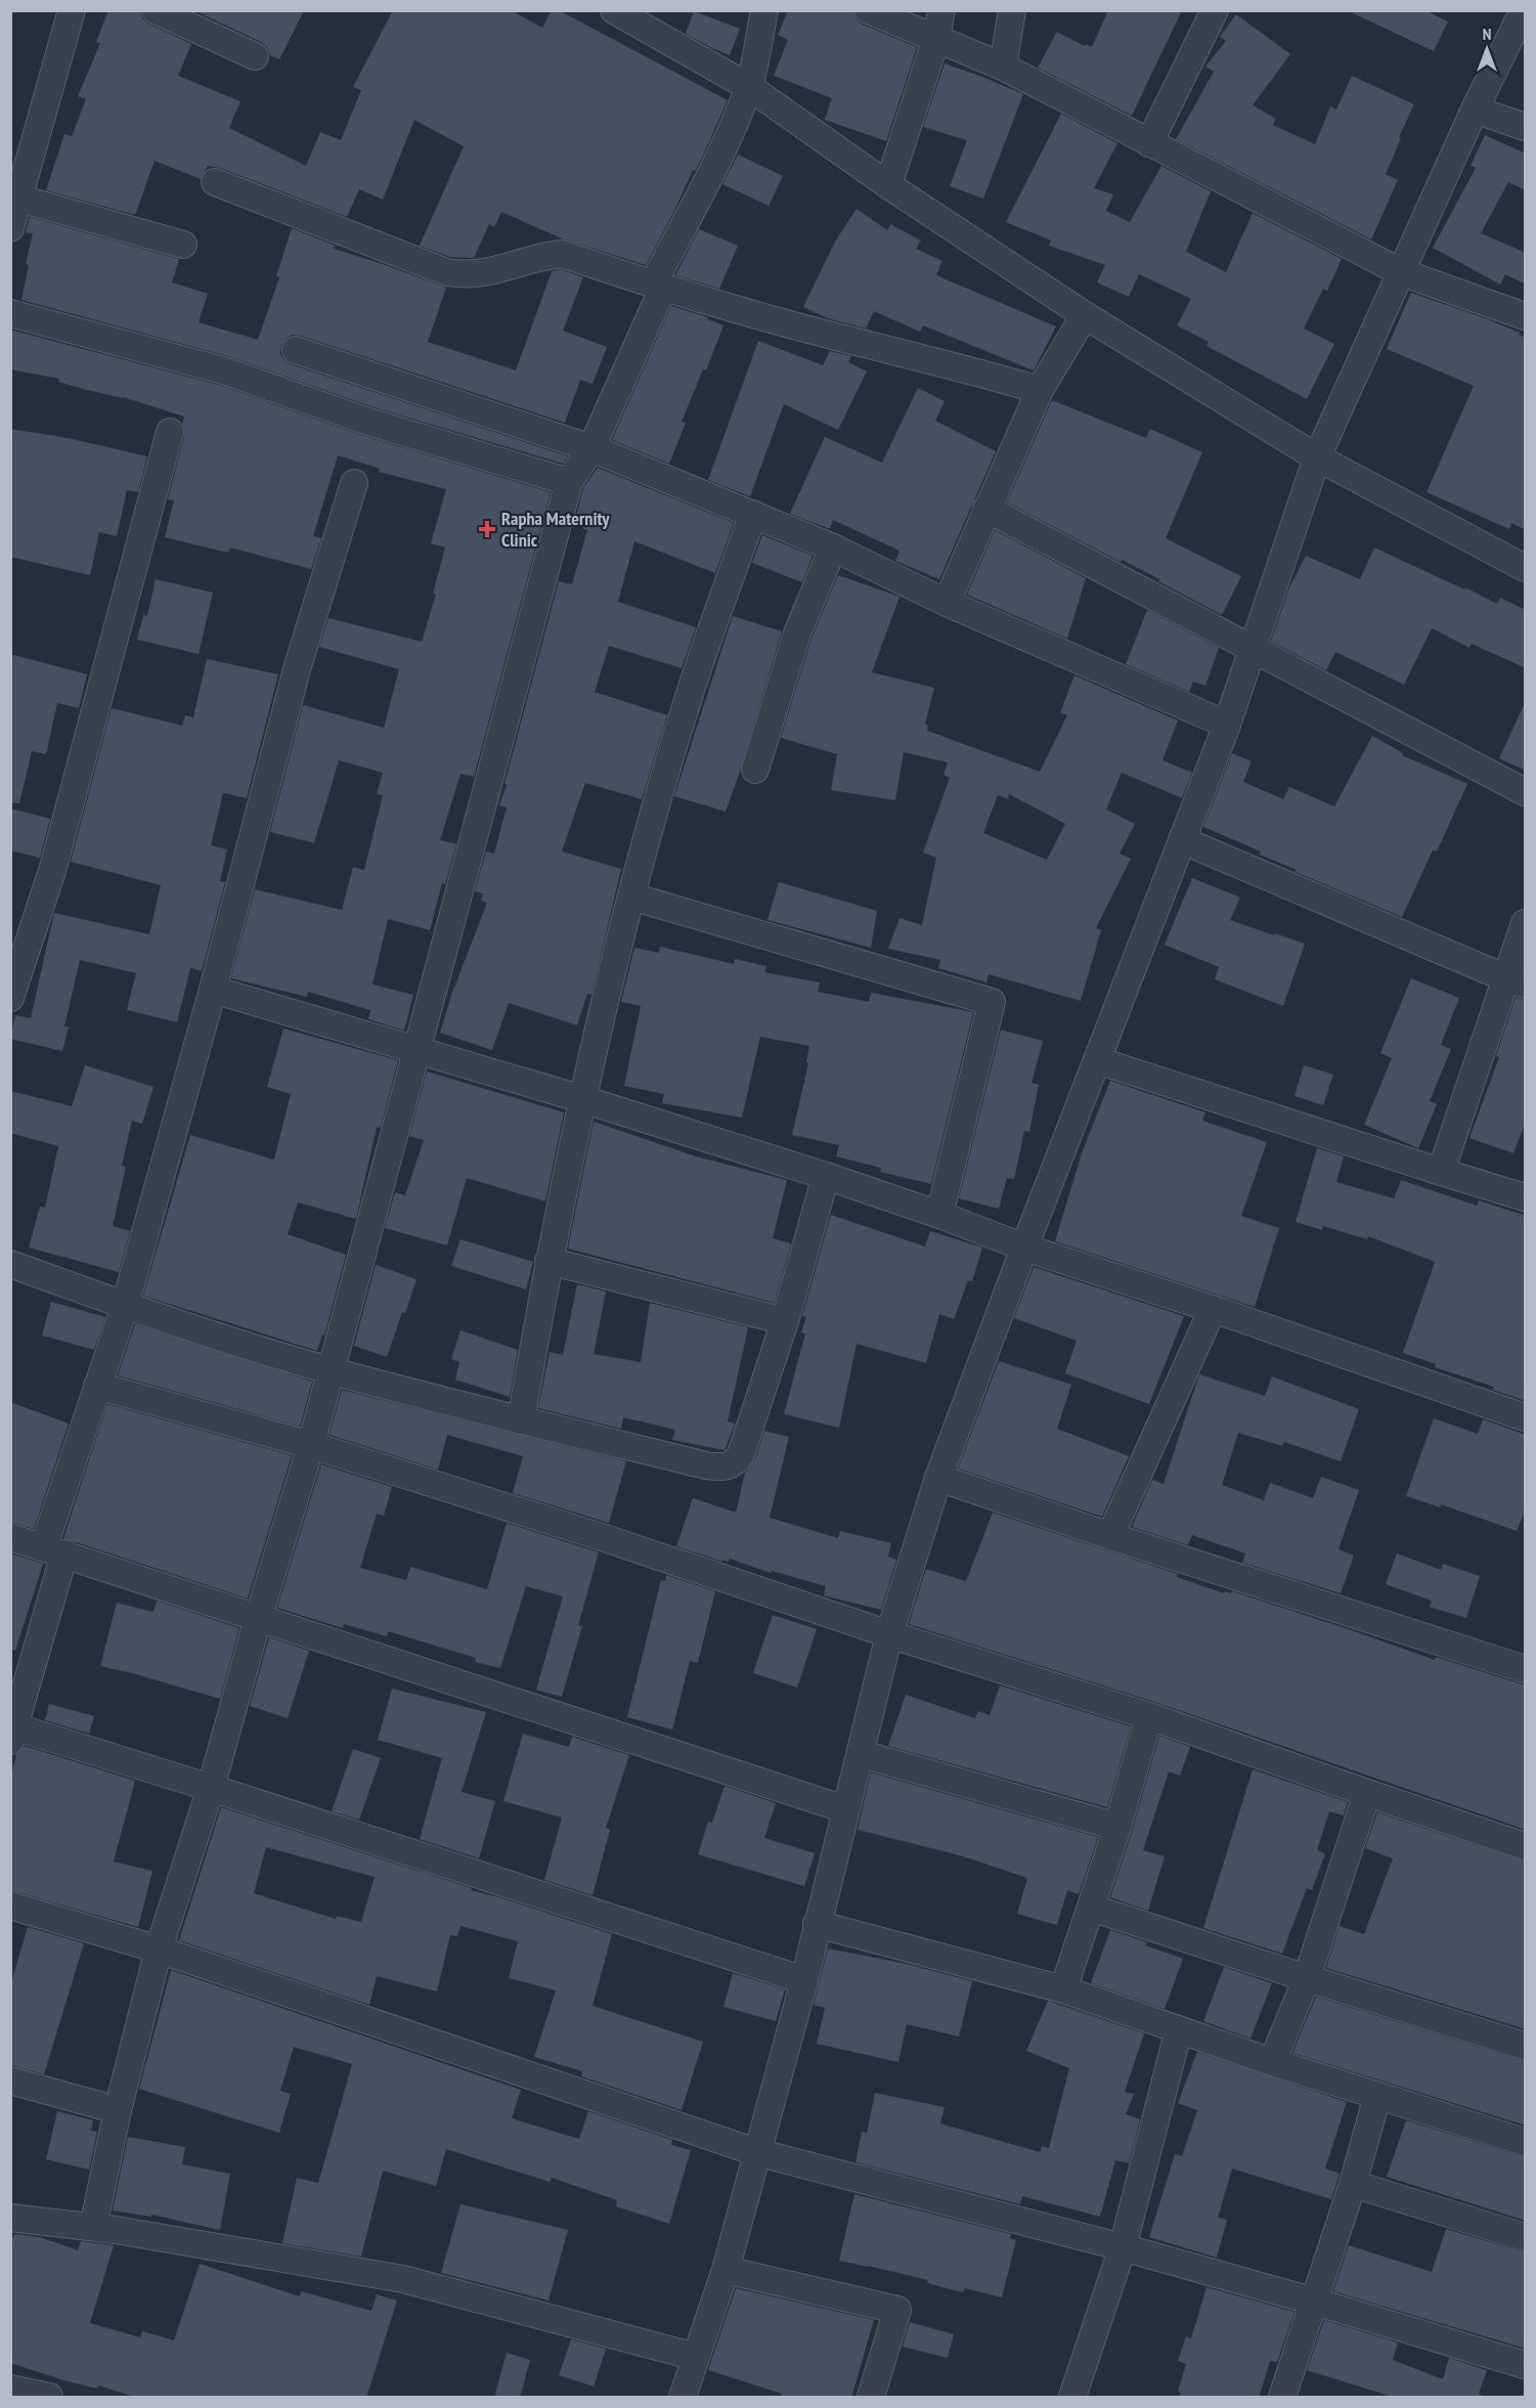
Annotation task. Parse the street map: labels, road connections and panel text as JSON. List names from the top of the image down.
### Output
{
  "places": {
    "health": ["Rapha Maternity Clinic"]
  },
  "north": "top"
}
